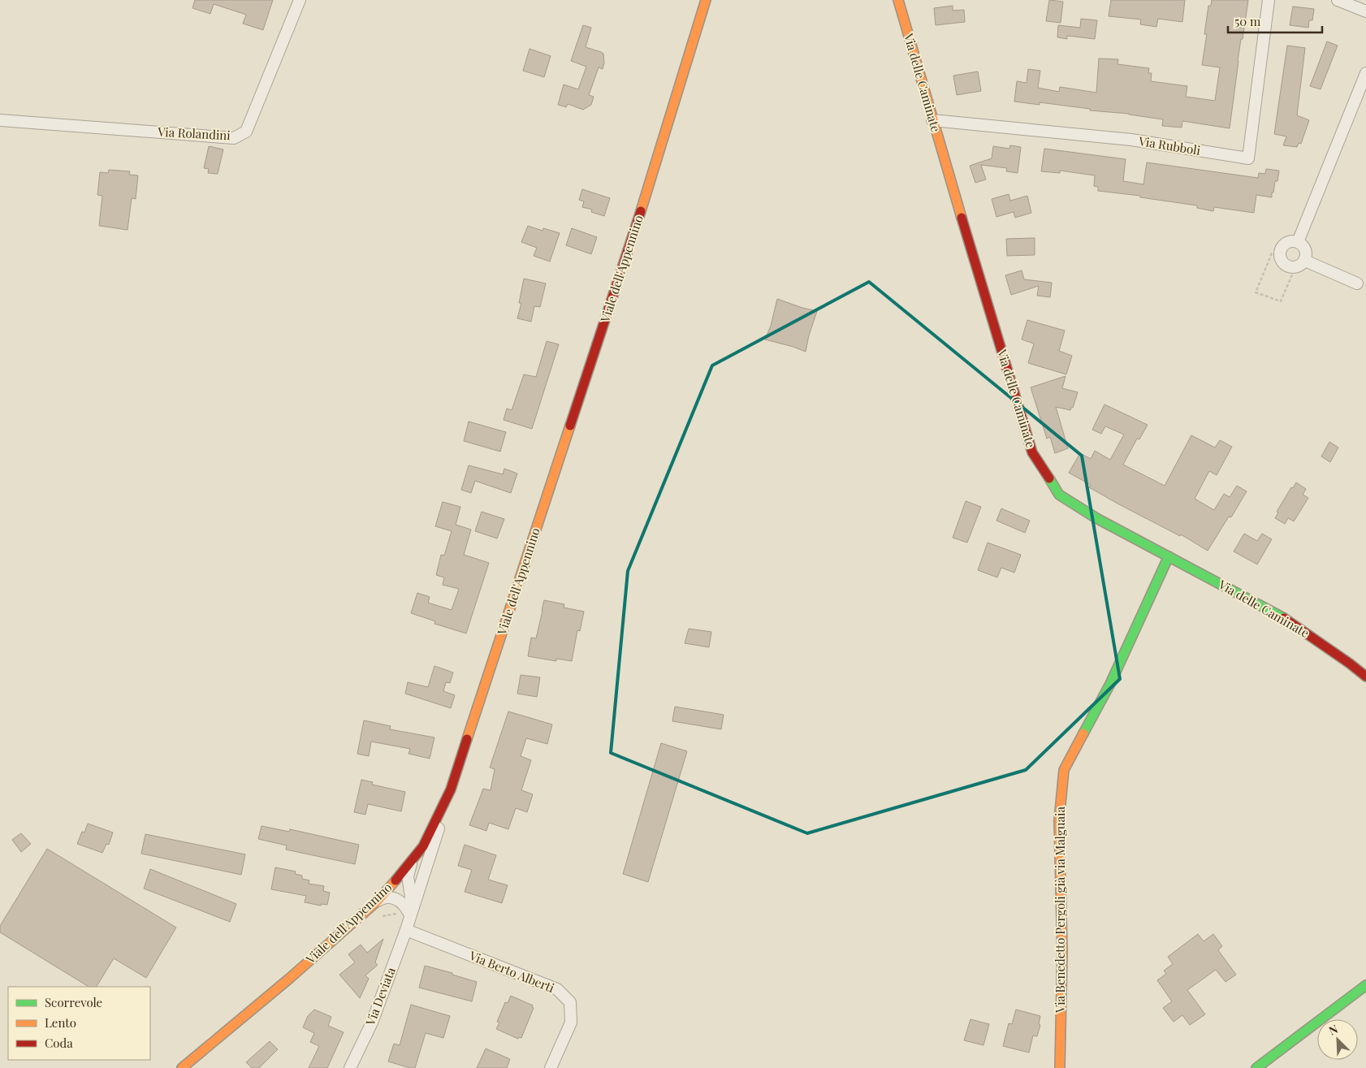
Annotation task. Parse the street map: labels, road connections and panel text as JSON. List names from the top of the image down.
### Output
{
  "streets": {
    "street": [
      "Via delle Caminate",
      "Via Rolandini",
      "Via Rubboli",
      "Viale dell'Appennino",
      "Via Benedetto Pergoli già via Malguaia",
      "Via Berto Alberti",
      "Via Deviata"
    ]
  },
  "crossings": [
    ["Via delle Caminate", "Via Rubboli"],
    ["Via delle Caminate", "Via Benedetto Pergoli già via Malguaia"],
    ["Viale dell'Appennino", "Via Deviata"],
    ["Via Berto Alberti", "Via Deviata"]
  ],
  "legend": ["Scorrevole", "Lento", "Coda"],
  "scale_bar": "50 m",
  "north": "top left"
}
